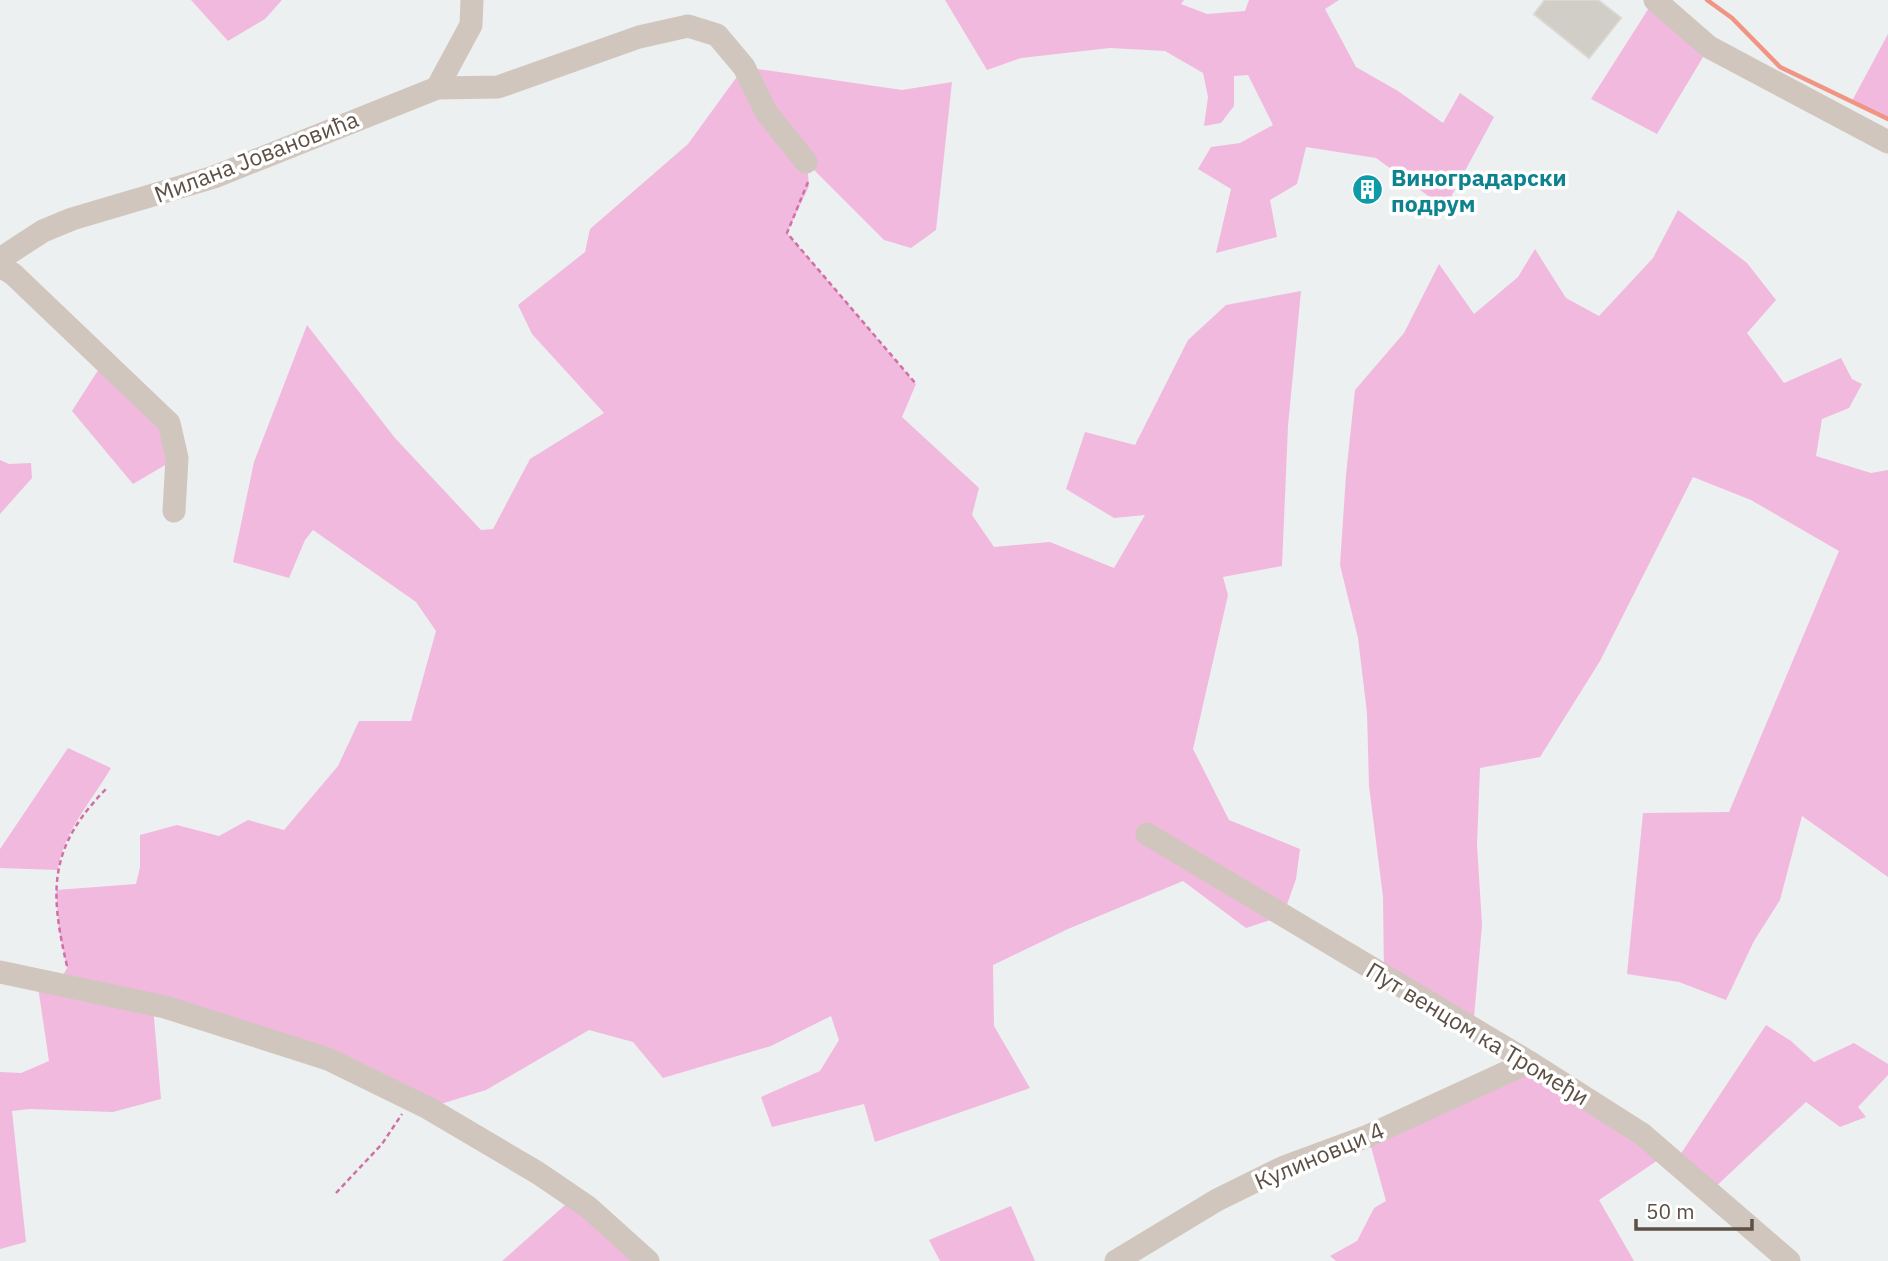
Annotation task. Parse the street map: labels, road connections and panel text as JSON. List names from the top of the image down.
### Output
{
  "streets": {
    "street": ["Милана Јовановића", "Пут венцом ка Тромеђи", "Кулиновци 4"]
  },
  "crossings": [
    ["Пут венцом ка Тромеђи", "Кулиновци 4"]
  ],
  "places": {
    "building": ["Виноградарски подрум"]
  },
  "scale_bar": "50 m"
}
